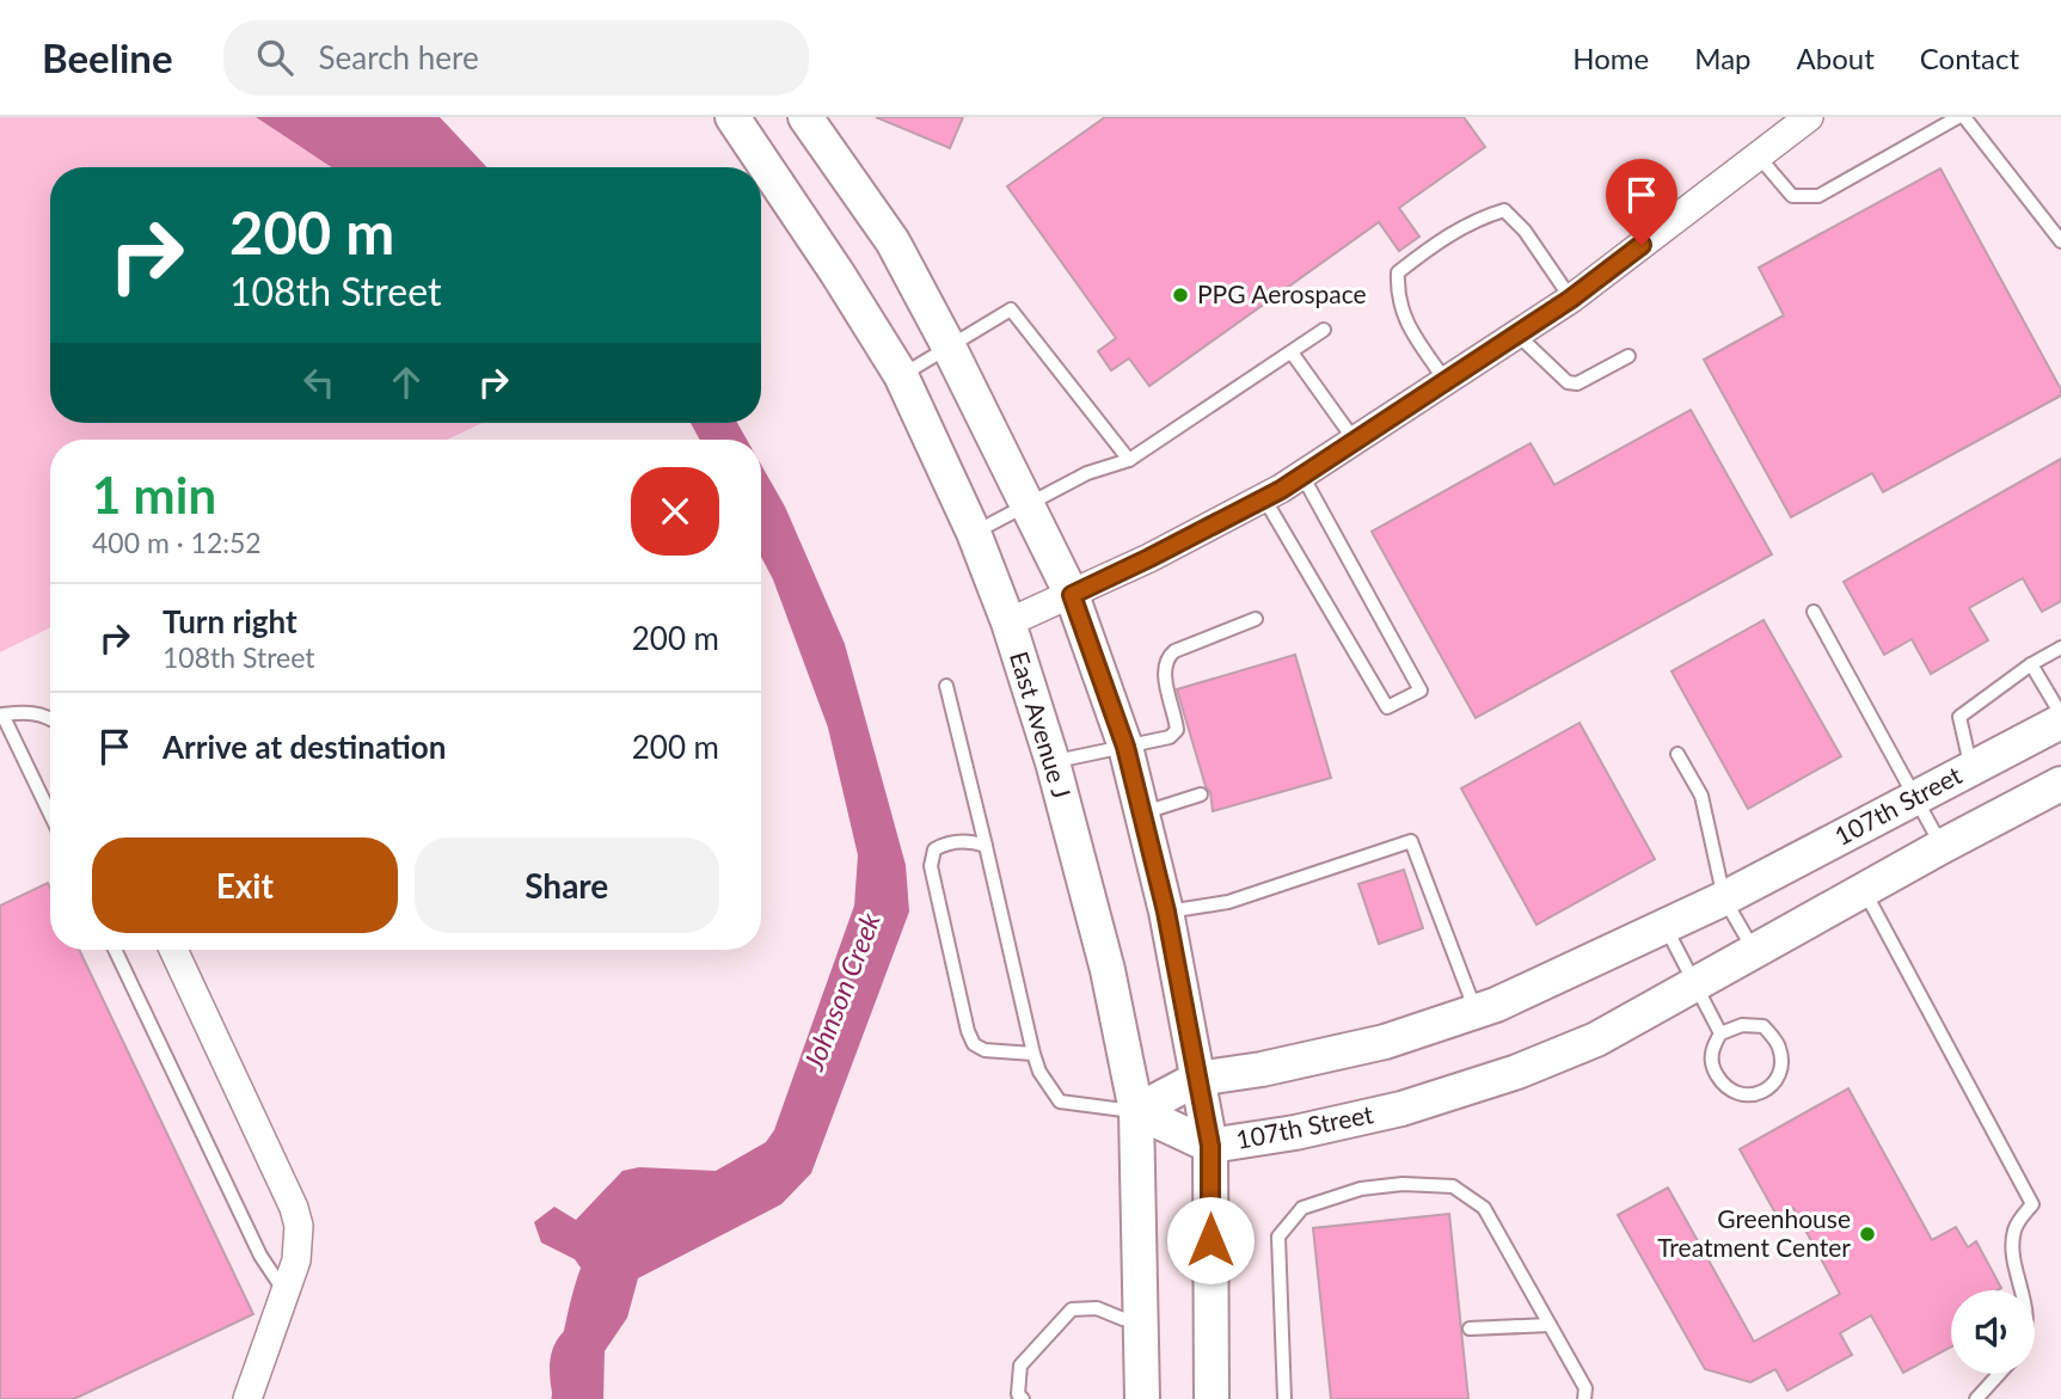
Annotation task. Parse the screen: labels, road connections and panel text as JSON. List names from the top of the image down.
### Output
{
  "streets": {
    "street": ["East Avenue J", "107th Street"]
  },
  "crossings": [
    ["East Avenue J", "107th Street"]
  ],
  "water": ["Johnson Creek"],
  "places": ["PPG Aerospace", "Greenhouse Treatment Center"],
  "page": {
    "header": "Beeline",
    "search": "Search here",
    "nav": [
      "Home",
      "Map",
      "About",
      "Contact"
    ],
    "turn": ["200 m", "108th Street"],
    "heading": ["1 min", "400 m · 12:52"],
    "list": [
      {
        "name": "Turn right",
        "note": "108th Street",
        "value": "200 m"
      },
      {
        "name": "Arrive at destination",
        "value": "200 m"
      }
    ],
    "buttons": ["Exit", "Share"]
  }
}
